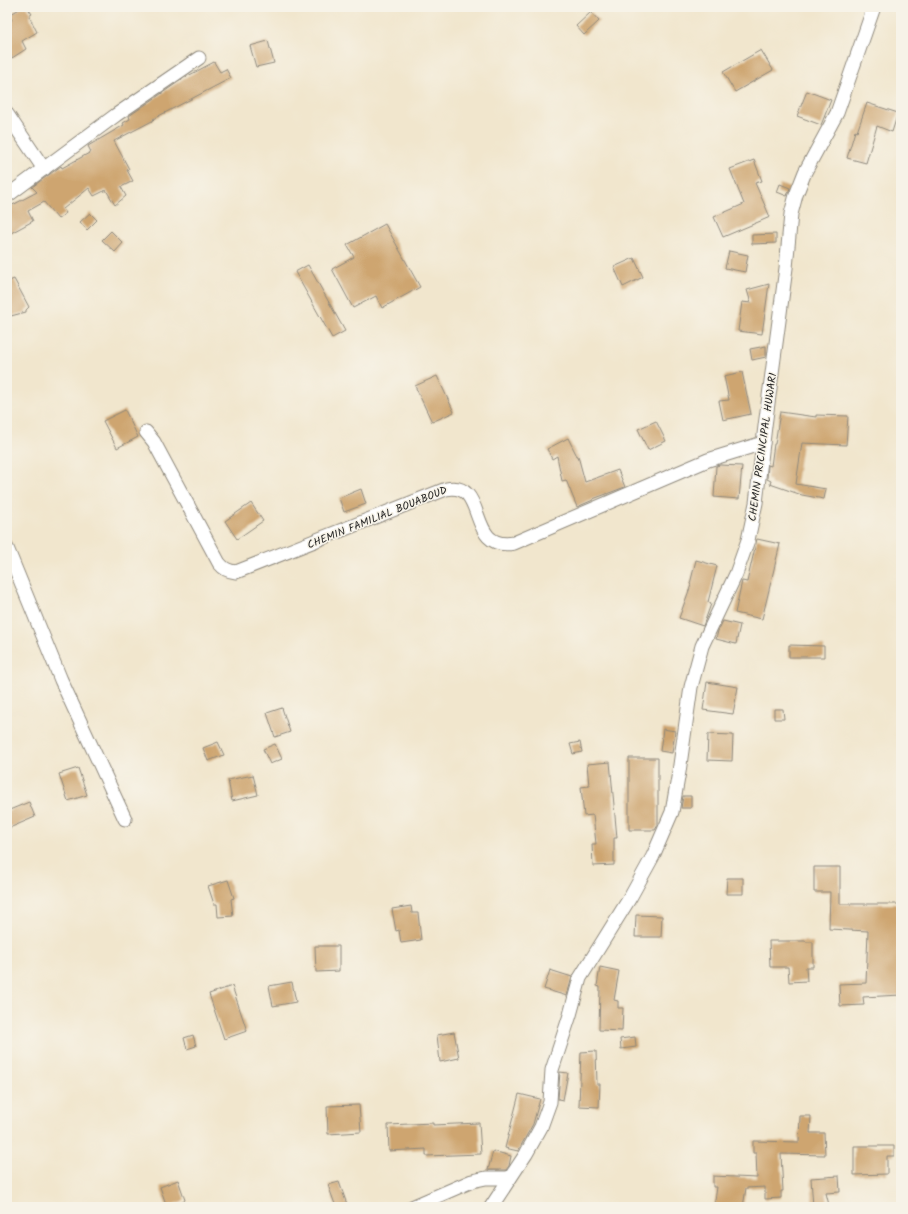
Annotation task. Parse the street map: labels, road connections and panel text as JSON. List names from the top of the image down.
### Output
{
  "streets": {
    "street": ["CHEMIN PRICINCIPAL HUWARI", "CHEMIN FAMILIAL BOUABOUD"]
  },
  "crossings": [
    ["CHEMIN PRICINCIPAL HUWARI", "CHEMIN FAMILIAL BOUABOUD"]
  ]
}
